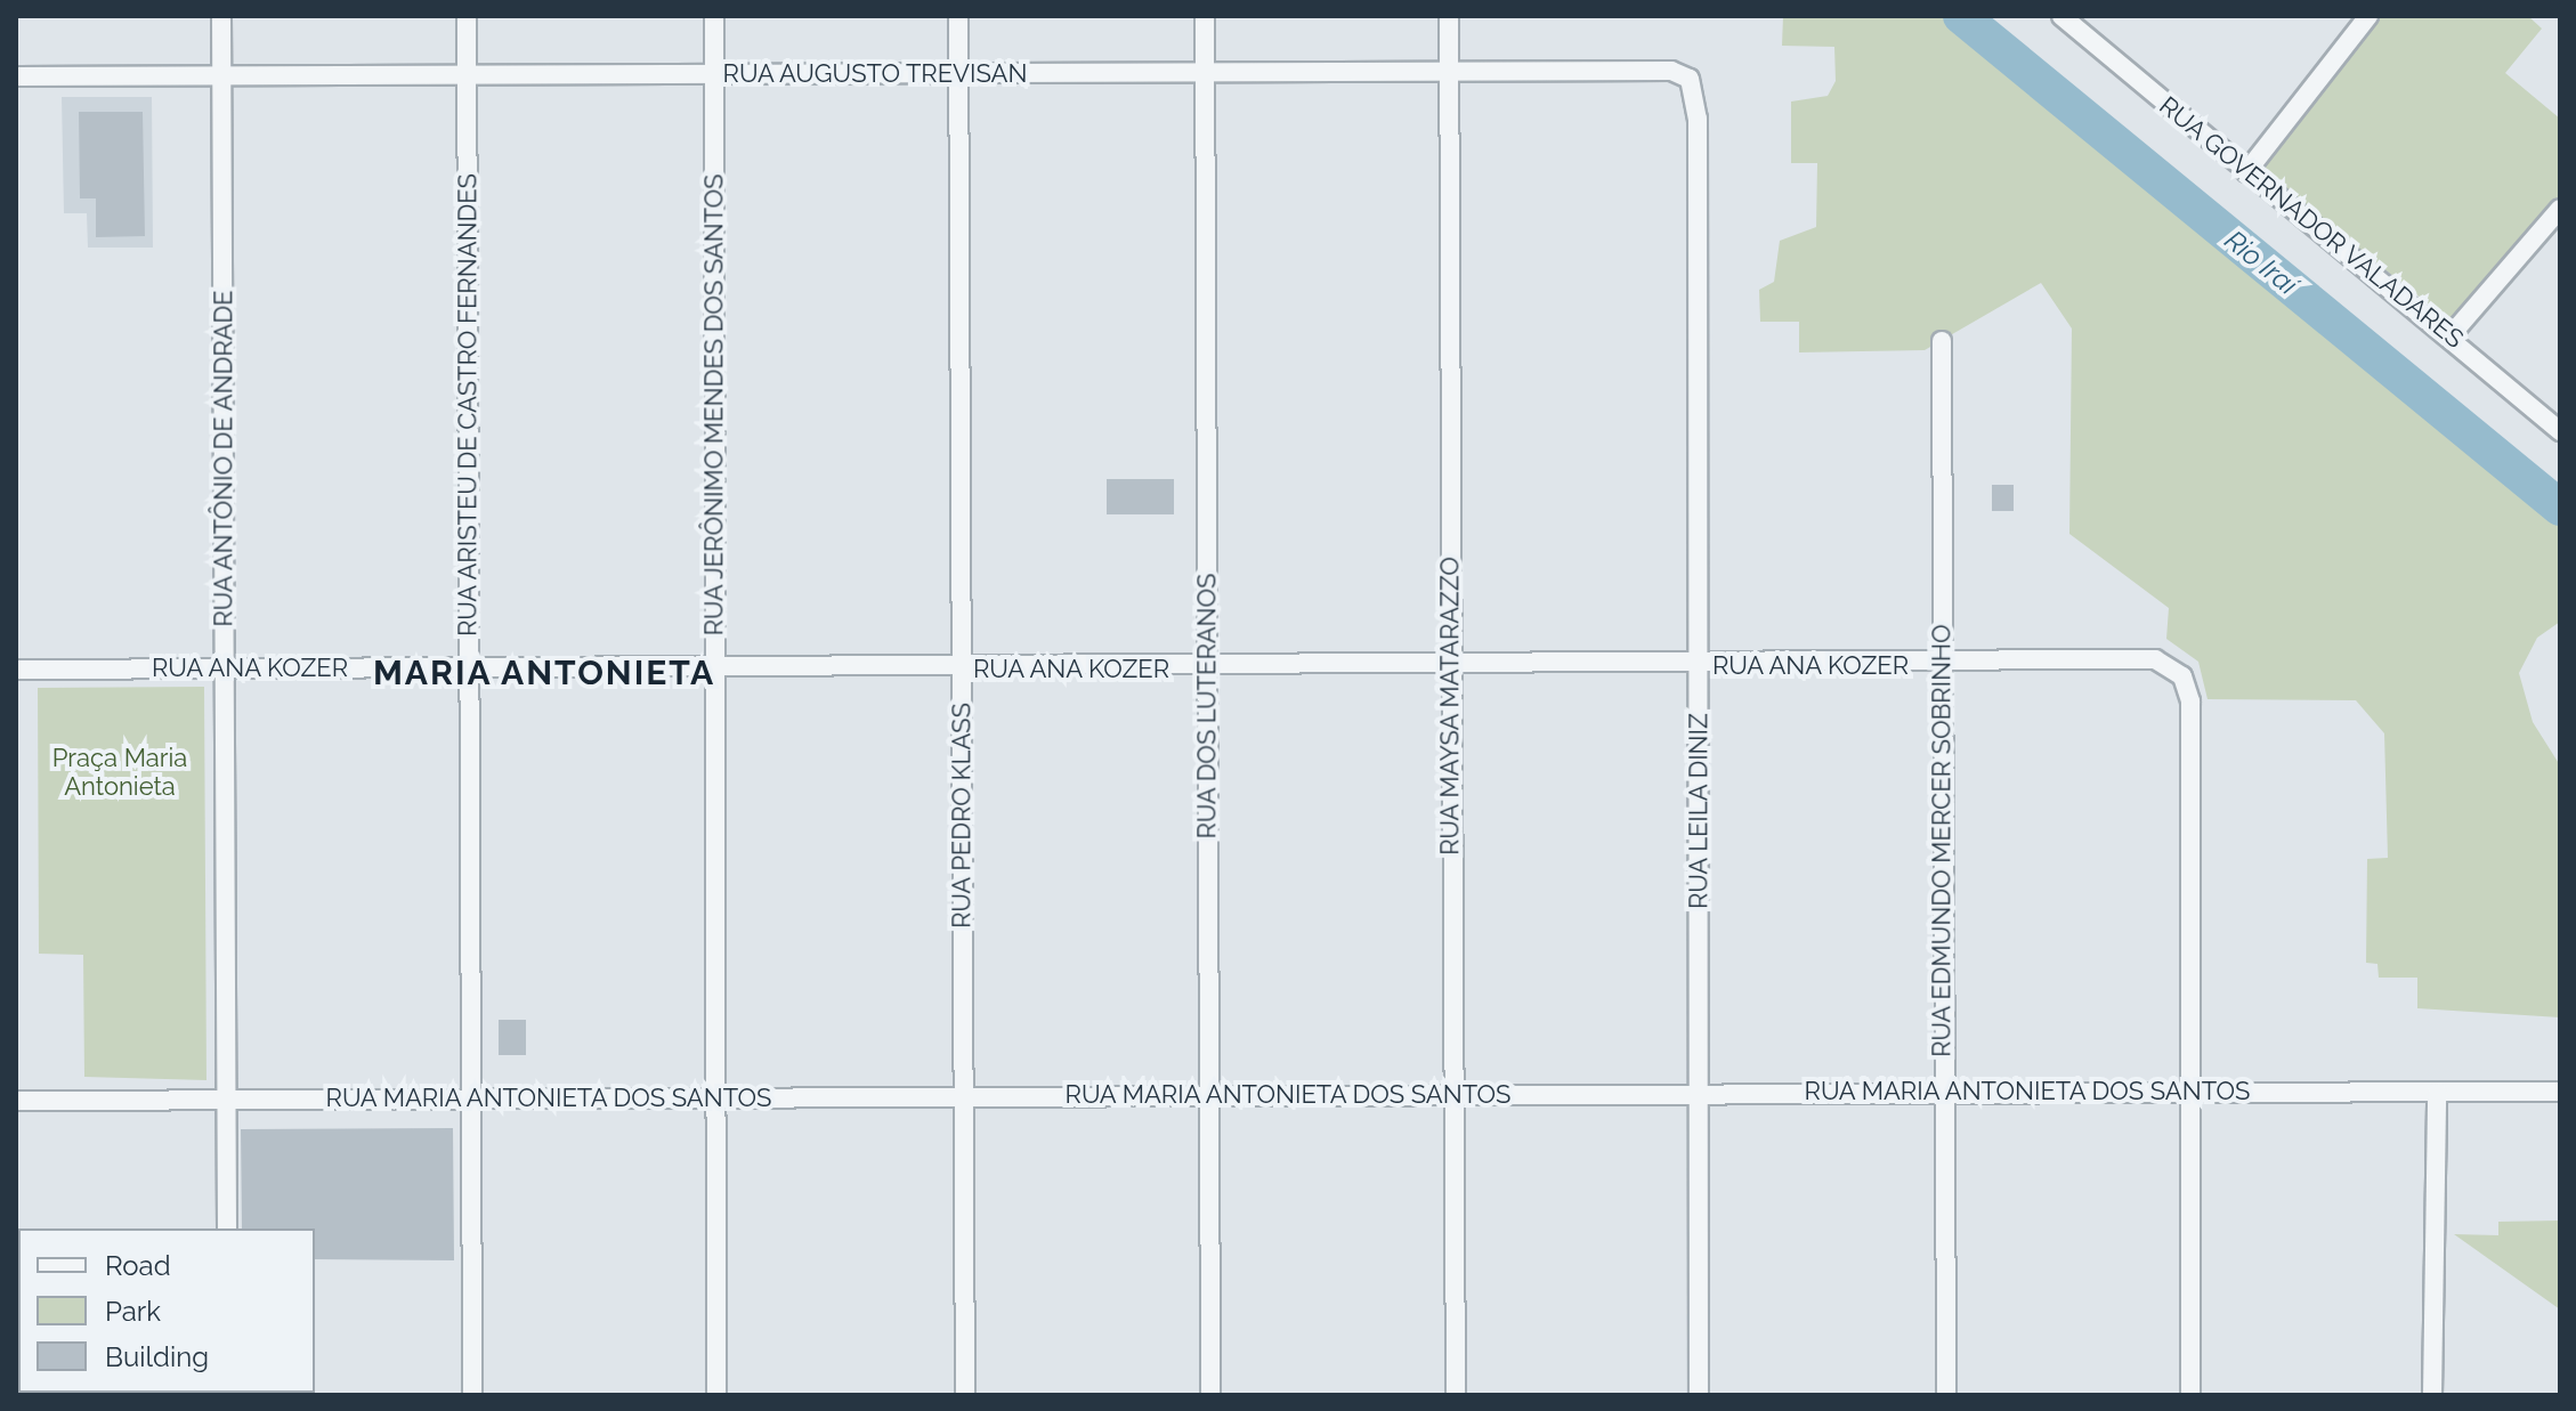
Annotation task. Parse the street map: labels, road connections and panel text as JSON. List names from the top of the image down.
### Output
{
  "streets": {
    "street": [
      "RUA AUGUSTO TREVISAN",
      "RUA GOVERNADOR VALADARES",
      "RUA ARISTEU DE CASTRO FERNANDES",
      "RUA JERÔNIMO MENDES DOS SANTOS",
      "RUA ANTÔNIO DE ANDRADE",
      "RUA ANA KOZER",
      "RUA DOS LUTERANOS",
      "RUA MAYSA MATARAZZO",
      "RUA LEILA DINIZ",
      "RUA PEDRO KLASS",
      "RUA EDMUNDO MERCER SOBRINHO",
      "RUA MARIA ANTONIETA DOS SANTOS"
    ]
  },
  "crossings": [
    ["RUA AUGUSTO TREVISAN", "RUA ARISTEU DE CASTRO FERNANDES"],
    ["RUA AUGUSTO TREVISAN", "RUA JERÔNIMO MENDES DOS SANTOS"],
    ["RUA AUGUSTO TREVISAN", "RUA ANTÔNIO DE ANDRADE"],
    ["RUA AUGUSTO TREVISAN", "RUA DOS LUTERANOS"],
    ["RUA AUGUSTO TREVISAN", "RUA MAYSA MATARAZZO"],
    ["RUA AUGUSTO TREVISAN", "RUA LEILA DINIZ"],
    ["RUA AUGUSTO TREVISAN", "RUA PEDRO KLASS"],
    ["RUA ARISTEU DE CASTRO FERNANDES", "RUA ANA KOZER"],
    ["RUA ARISTEU DE CASTRO FERNANDES", "RUA MARIA ANTONIETA DOS SANTOS"],
    ["RUA JERÔNIMO MENDES DOS SANTOS", "RUA ANA KOZER"],
    ["RUA JERÔNIMO MENDES DOS SANTOS", "RUA MARIA ANTONIETA DOS SANTOS"],
    ["RUA ANTÔNIO DE ANDRADE", "RUA ANA KOZER"],
    ["RUA ANTÔNIO DE ANDRADE", "RUA MARIA ANTONIETA DOS SANTOS"],
    ["RUA ANA KOZER", "RUA DOS LUTERANOS"],
    ["RUA ANA KOZER", "RUA MAYSA MATARAZZO"],
    ["RUA ANA KOZER", "RUA LEILA DINIZ"],
    ["RUA ANA KOZER", "RUA PEDRO KLASS"],
    ["RUA ANA KOZER", "RUA EDMUNDO MERCER SOBRINHO"],
    ["RUA ANA KOZER", "RUA MARIA ANTONIETA DOS SANTOS"],
    ["RUA DOS LUTERANOS", "RUA MARIA ANTONIETA DOS SANTOS"],
    ["RUA MAYSA MATARAZZO", "RUA MARIA ANTONIETA DOS SANTOS"],
    ["RUA LEILA DINIZ", "RUA MARIA ANTONIETA DOS SANTOS"],
    ["RUA PEDRO KLASS", "RUA MARIA ANTONIETA DOS SANTOS"],
    ["RUA EDMUNDO MERCER SOBRINHO", "RUA MARIA ANTONIETA DOS SANTOS"]
  ],
  "districts": ["MARIA ANTONIETA"],
  "water": ["Rio Iraí"],
  "parks": ["Praça Maria Antonieta"],
  "legend": ["Road", "Park", "Building"]
}
